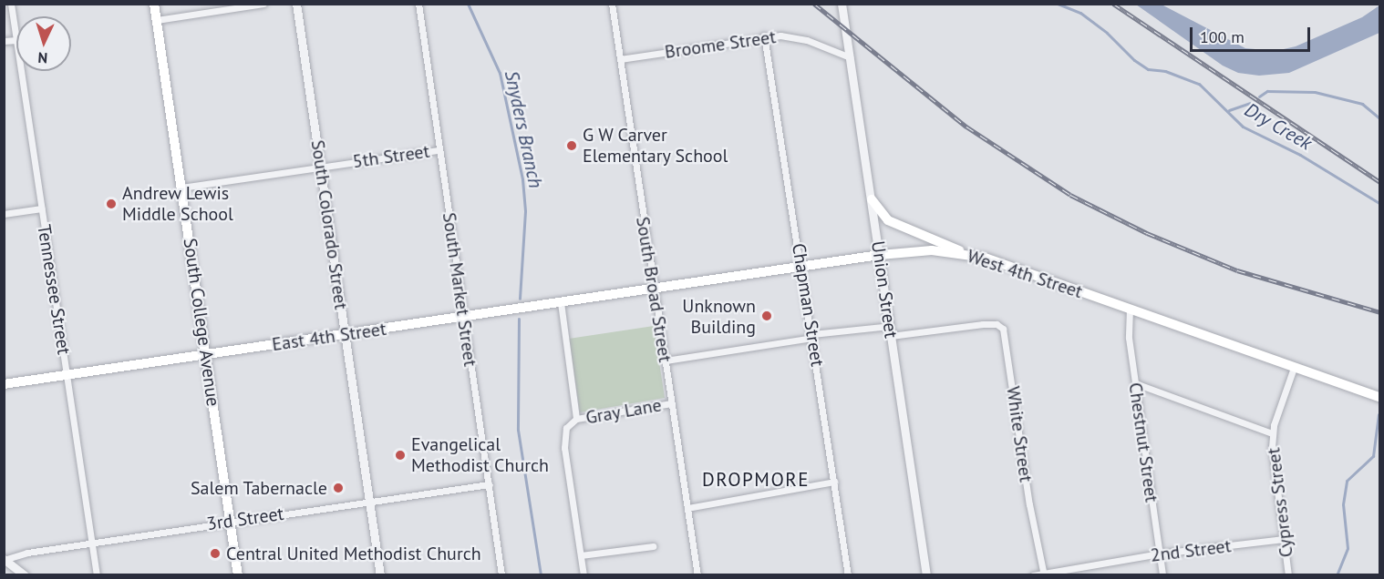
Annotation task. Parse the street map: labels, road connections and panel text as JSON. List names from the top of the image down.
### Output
{
  "streets": {
    "main road": ["West 4th Street", "South College Avenue", "East 4th Street"],
    "street": [
      "Broome Street",
      "5th Street",
      "South Colorado Street",
      "Tennessee Street",
      "South Market Street",
      "South Broad Street",
      "Union Street",
      "Chapman Street",
      "Gray Lane",
      "White Street",
      "Chestnut Street",
      "Cypress Street",
      "3rd Street",
      "2nd Street"
    ]
  },
  "crossings": [
    ["Broome Street", "South Broad Street"],
    ["Broome Street", "Union Street"],
    ["Broome Street", "Chapman Street"],
    ["5th Street", "South Colorado Street"],
    ["5th Street", "South Market Street"],
    ["5th Street", "South College Avenue"],
    ["South Colorado Street", "East 4th Street"],
    ["South Colorado Street", "3rd Street"],
    ["West 4th Street", "South Broad Street"],
    ["West 4th Street", "Union Street"],
    ["West 4th Street", "Chapman Street"],
    ["West 4th Street", "East 4th Street"],
    ["West 4th Street", "Chestnut Street"],
    ["West 4th Street", "Cypress Street"],
    ["Tennessee Street", "East 4th Street"],
    ["Tennessee Street", "3rd Street"],
    ["South Market Street", "East 4th Street"],
    ["South Market Street", "3rd Street"],
    ["South Broad Street", "East 4th Street"],
    ["South Broad Street", "Gray Lane"],
    ["Union Street", "White Street"],
    ["South College Avenue", "East 4th Street"],
    ["South College Avenue", "3rd Street"],
    ["White Street", "2nd Street"],
    ["Chestnut Street", "2nd Street"],
    ["Cypress Street", "2nd Street"]
  ],
  "districts": ["DROPMORE"],
  "water": ["Dry Creek", "Snyders Branch"],
  "places": [
    "G W Carver Elementary School",
    "Andrew Lewis Middle School",
    "Unknown Building",
    "Evangelical Methodist Church",
    "Salem Tabernacle",
    "Central United Methodist Church"
  ],
  "scale_bar": "100 m",
  "north": "bottom"
}
